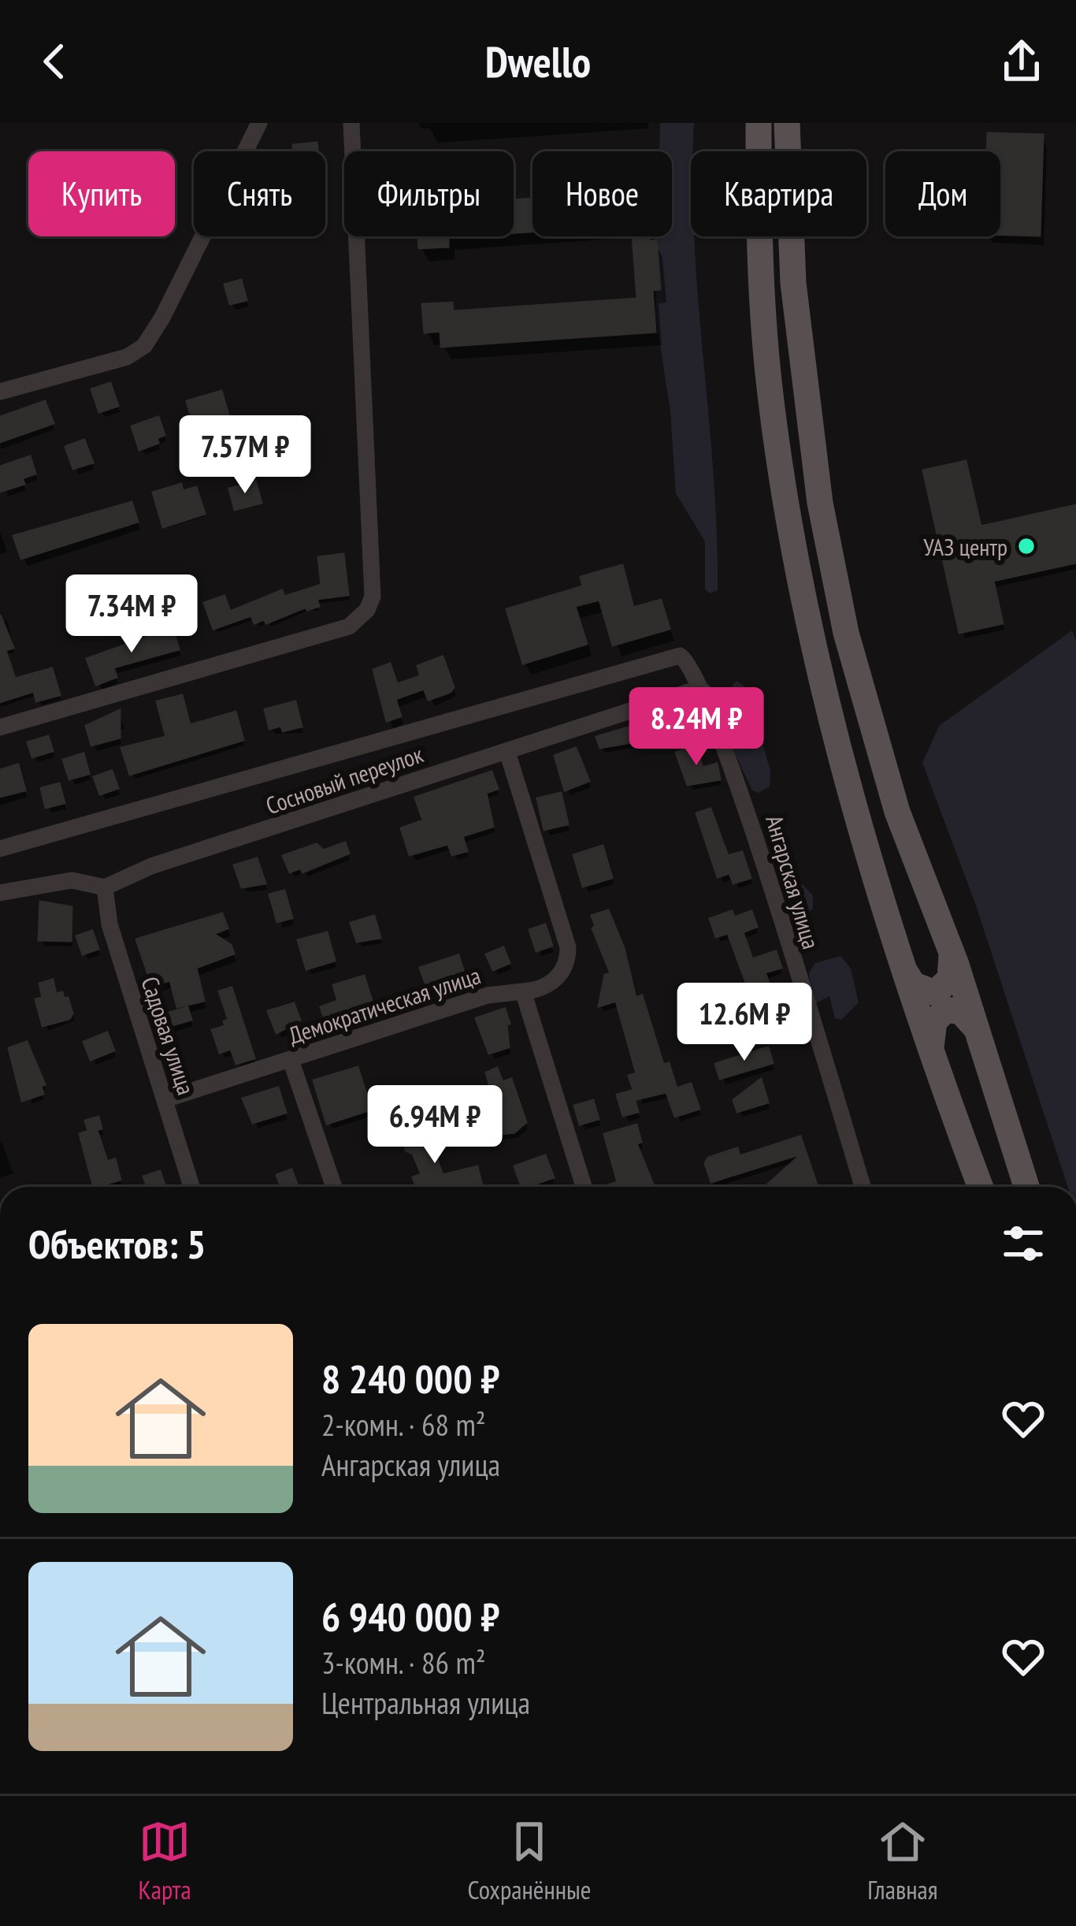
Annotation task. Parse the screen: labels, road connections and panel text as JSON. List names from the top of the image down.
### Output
{
  "streets": {
    "street": [
      "Сосновый переулок",
      "Ангарская улица",
      "Демократическая улица",
      "Садовая улица"
    ]
  },
  "crossings": [
    ["Сосновый переулок", "Ангарская улица"],
    ["Сосновый переулок", "Садовая улица"],
    ["Демократическая улица", "Садовая улица"]
  ],
  "places": ["УАЗ центр"],
  "page": {
    "header": "Dwello",
    "chip": [
      "Купить",
      "Снять",
      "Фильтры",
      "Новое",
      "Квартира",
      "Дом"
    ],
    "price": [
      "7.57M ₽",
      "7.34M ₽",
      "8.24M ₽",
      "12.6M ₽",
      "6.94M ₽"
    ],
    "heading": "Объектов: 5",
    "list": [
      {
        "name": "8 240 000 ₽",
        "note": "2-комн. · 68 m² · Ангарская улица"
      },
      {
        "name": "6 940 000 ₽",
        "note": "3-комн. · 86 m² · Центральная улица"
      }
    ],
    "tabs": ["Карта", "Сохранённые", "Главная"]
  }
}
